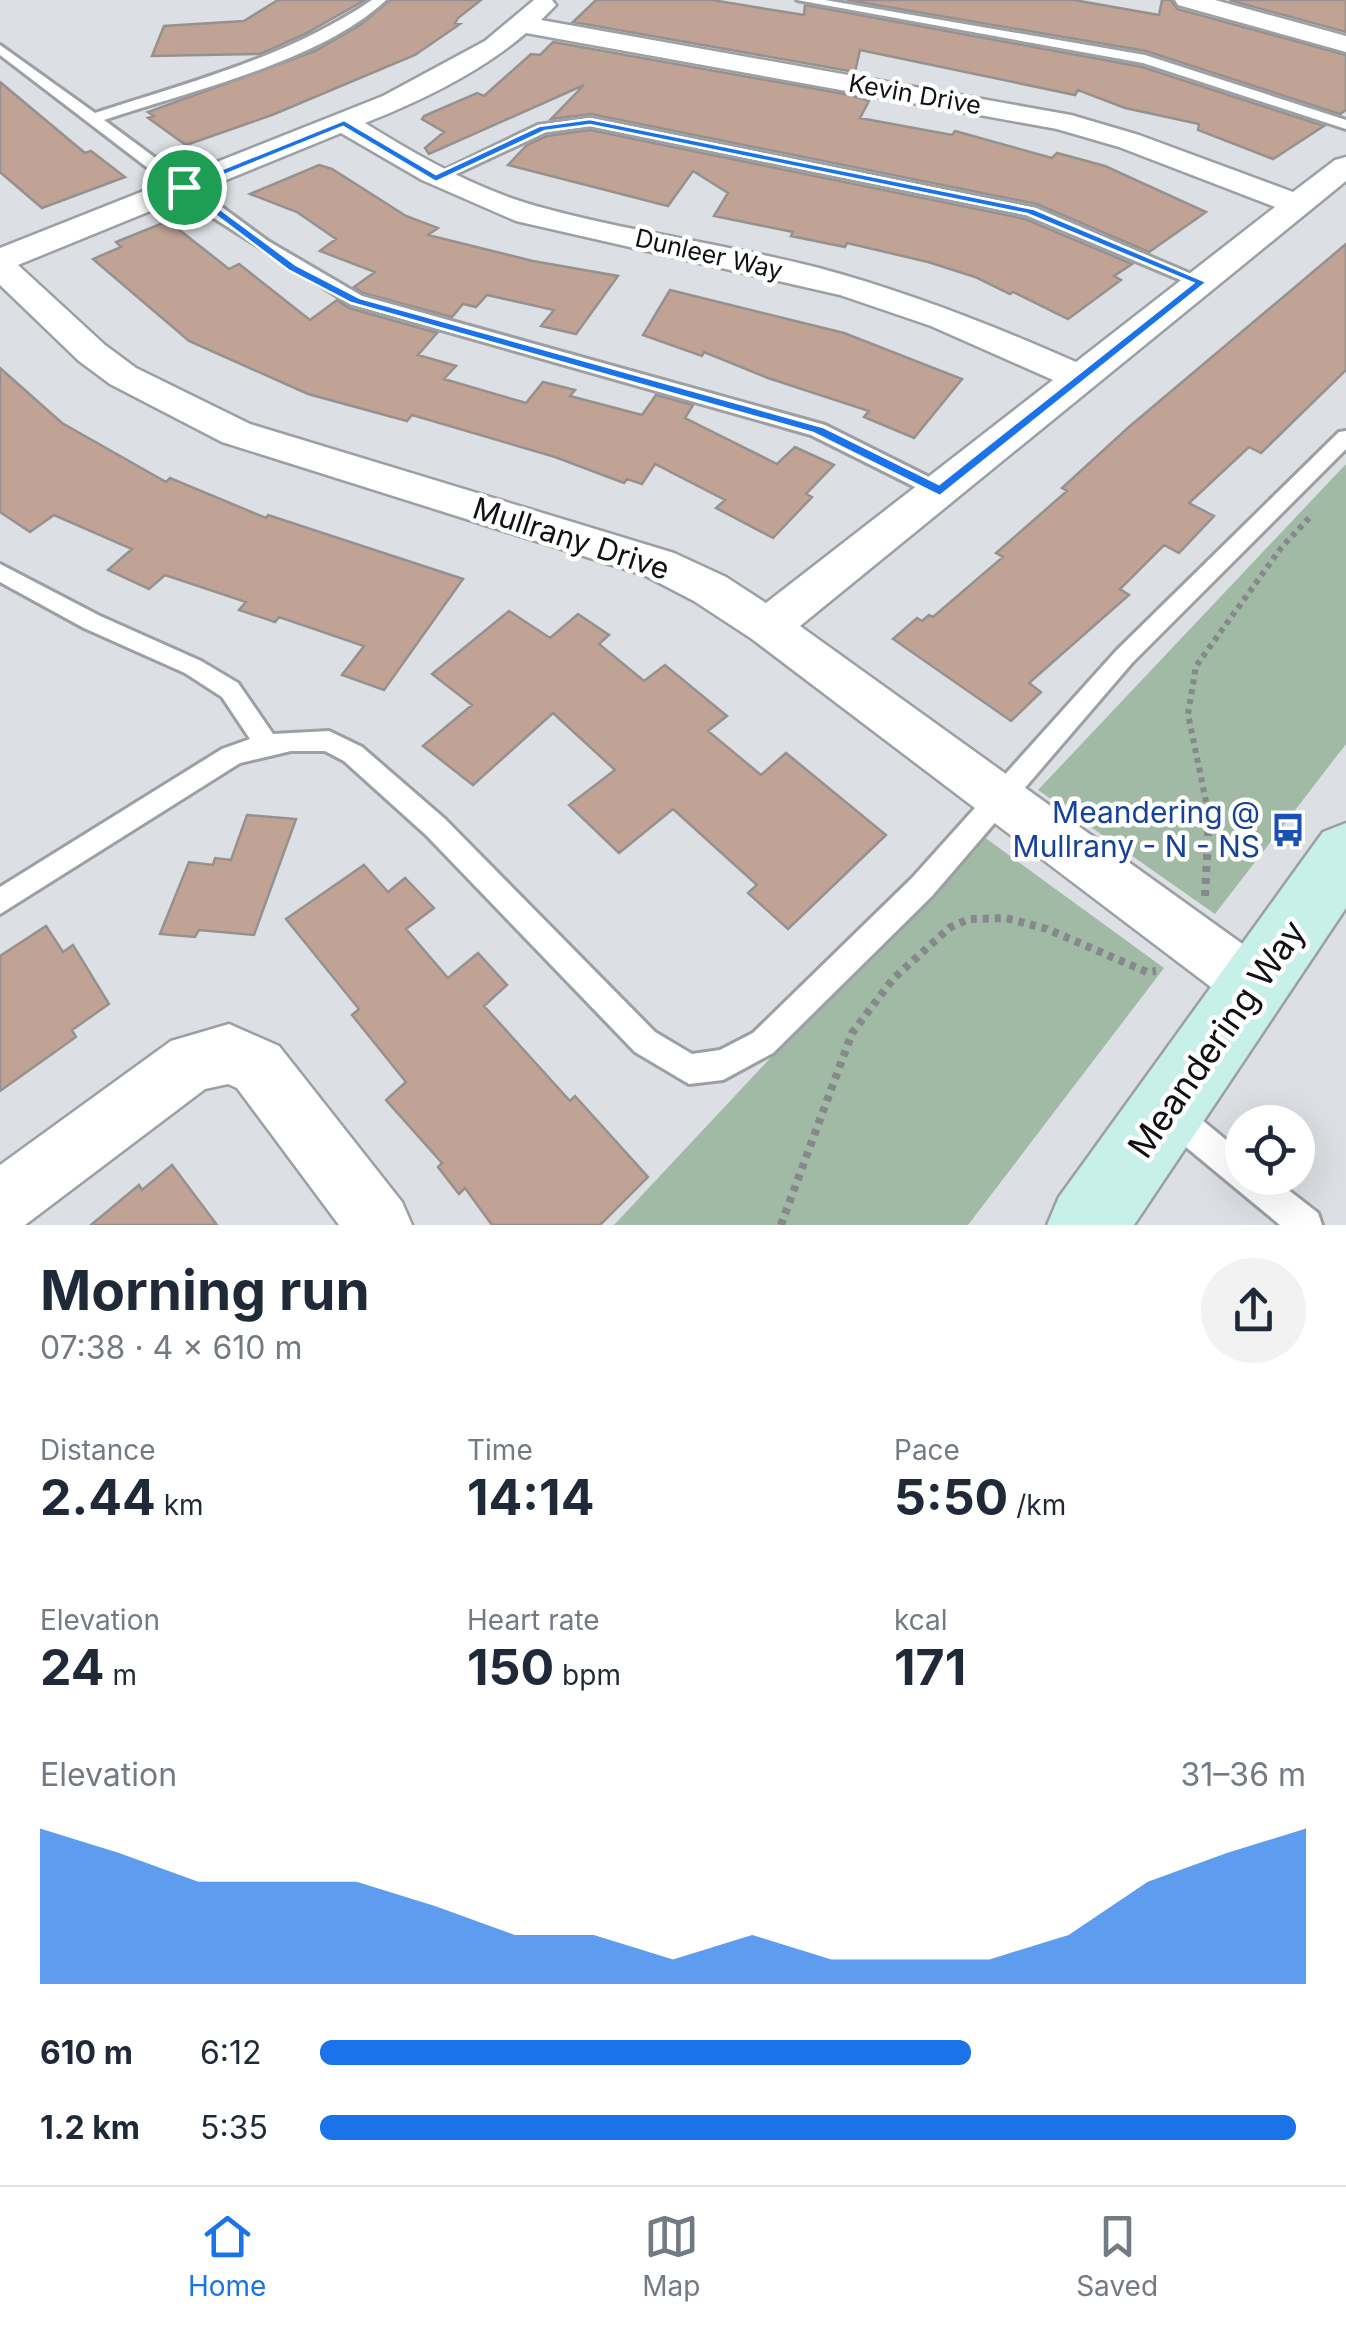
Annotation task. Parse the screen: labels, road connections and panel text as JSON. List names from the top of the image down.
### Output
{
  "streets": {
    "street": [
      "Kevin Drive",
      "Dunleer Way",
      "Mullrany Drive",
      "Meandering Way"
    ]
  },
  "crossings": [
    ["Mullrany Drive", "Meandering Way"]
  ],
  "places": {
    "bus stop": ["Meandering @ Mullrany - N - NS"]
  },
  "page": {
    "heading": ["Morning run", "07:38 · 4 × 610 m"],
    "stats": [
      ["Distance", "2.44 km"],
      ["Time", "14:14"],
      ["Pace", "5:50 /km"],
      ["Elevation", "24 m"],
      ["Heart rate", "150 bpm"],
      ["kcal", "171"]
    ],
    "chart": ["Elevation", "31–36 m"],
    "list": [
      {
        "name": "610 m",
        "note": "6:12"
      },
      {
        "name": "1.2 km",
        "note": "5:35"
      }
    ],
    "tabs": ["Home", "Map", "Saved"]
  }
}
